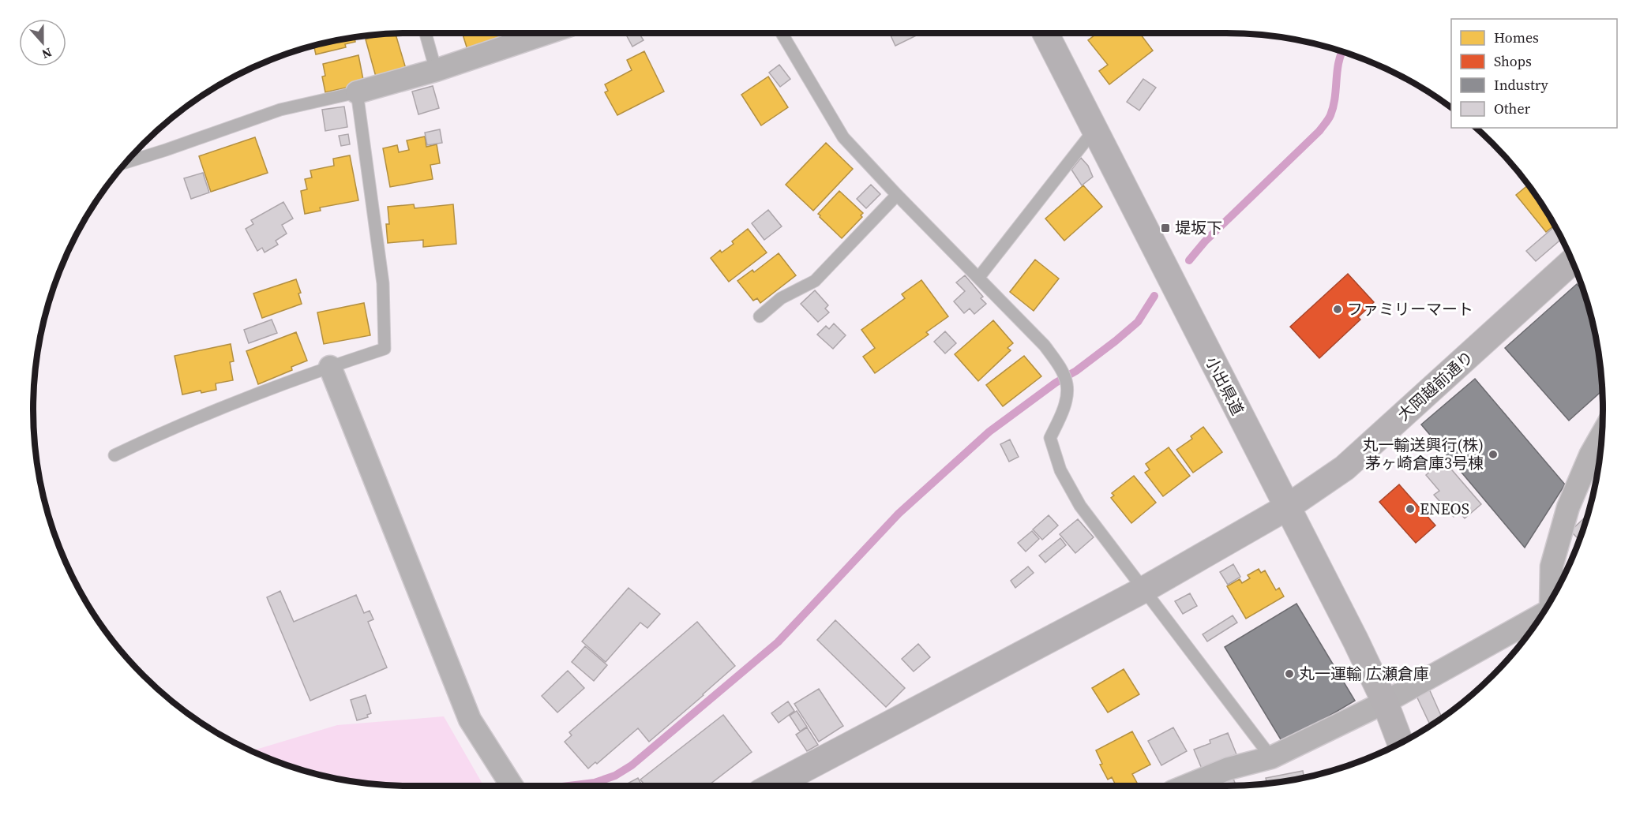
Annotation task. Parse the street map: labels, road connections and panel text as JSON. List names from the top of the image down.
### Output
{
  "streets": {
    "street": ["小出県道", "大岡越前通り"]
  },
  "crossings": [
    ["小出県道", "大岡越前通り"]
  ],
  "places": {
    "transit": ["堤坂下"],
    "other": [
      "ファミリーマート",
      "丸一輸送興行(株) 茅ヶ崎倉庫3号棟",
      "ENEOS",
      "丸一運輸 広瀬倉庫"
    ]
  },
  "legend": [
    "Homes",
    "Shops",
    "Industry",
    "Other"
  ],
  "north": "bottom"
}
